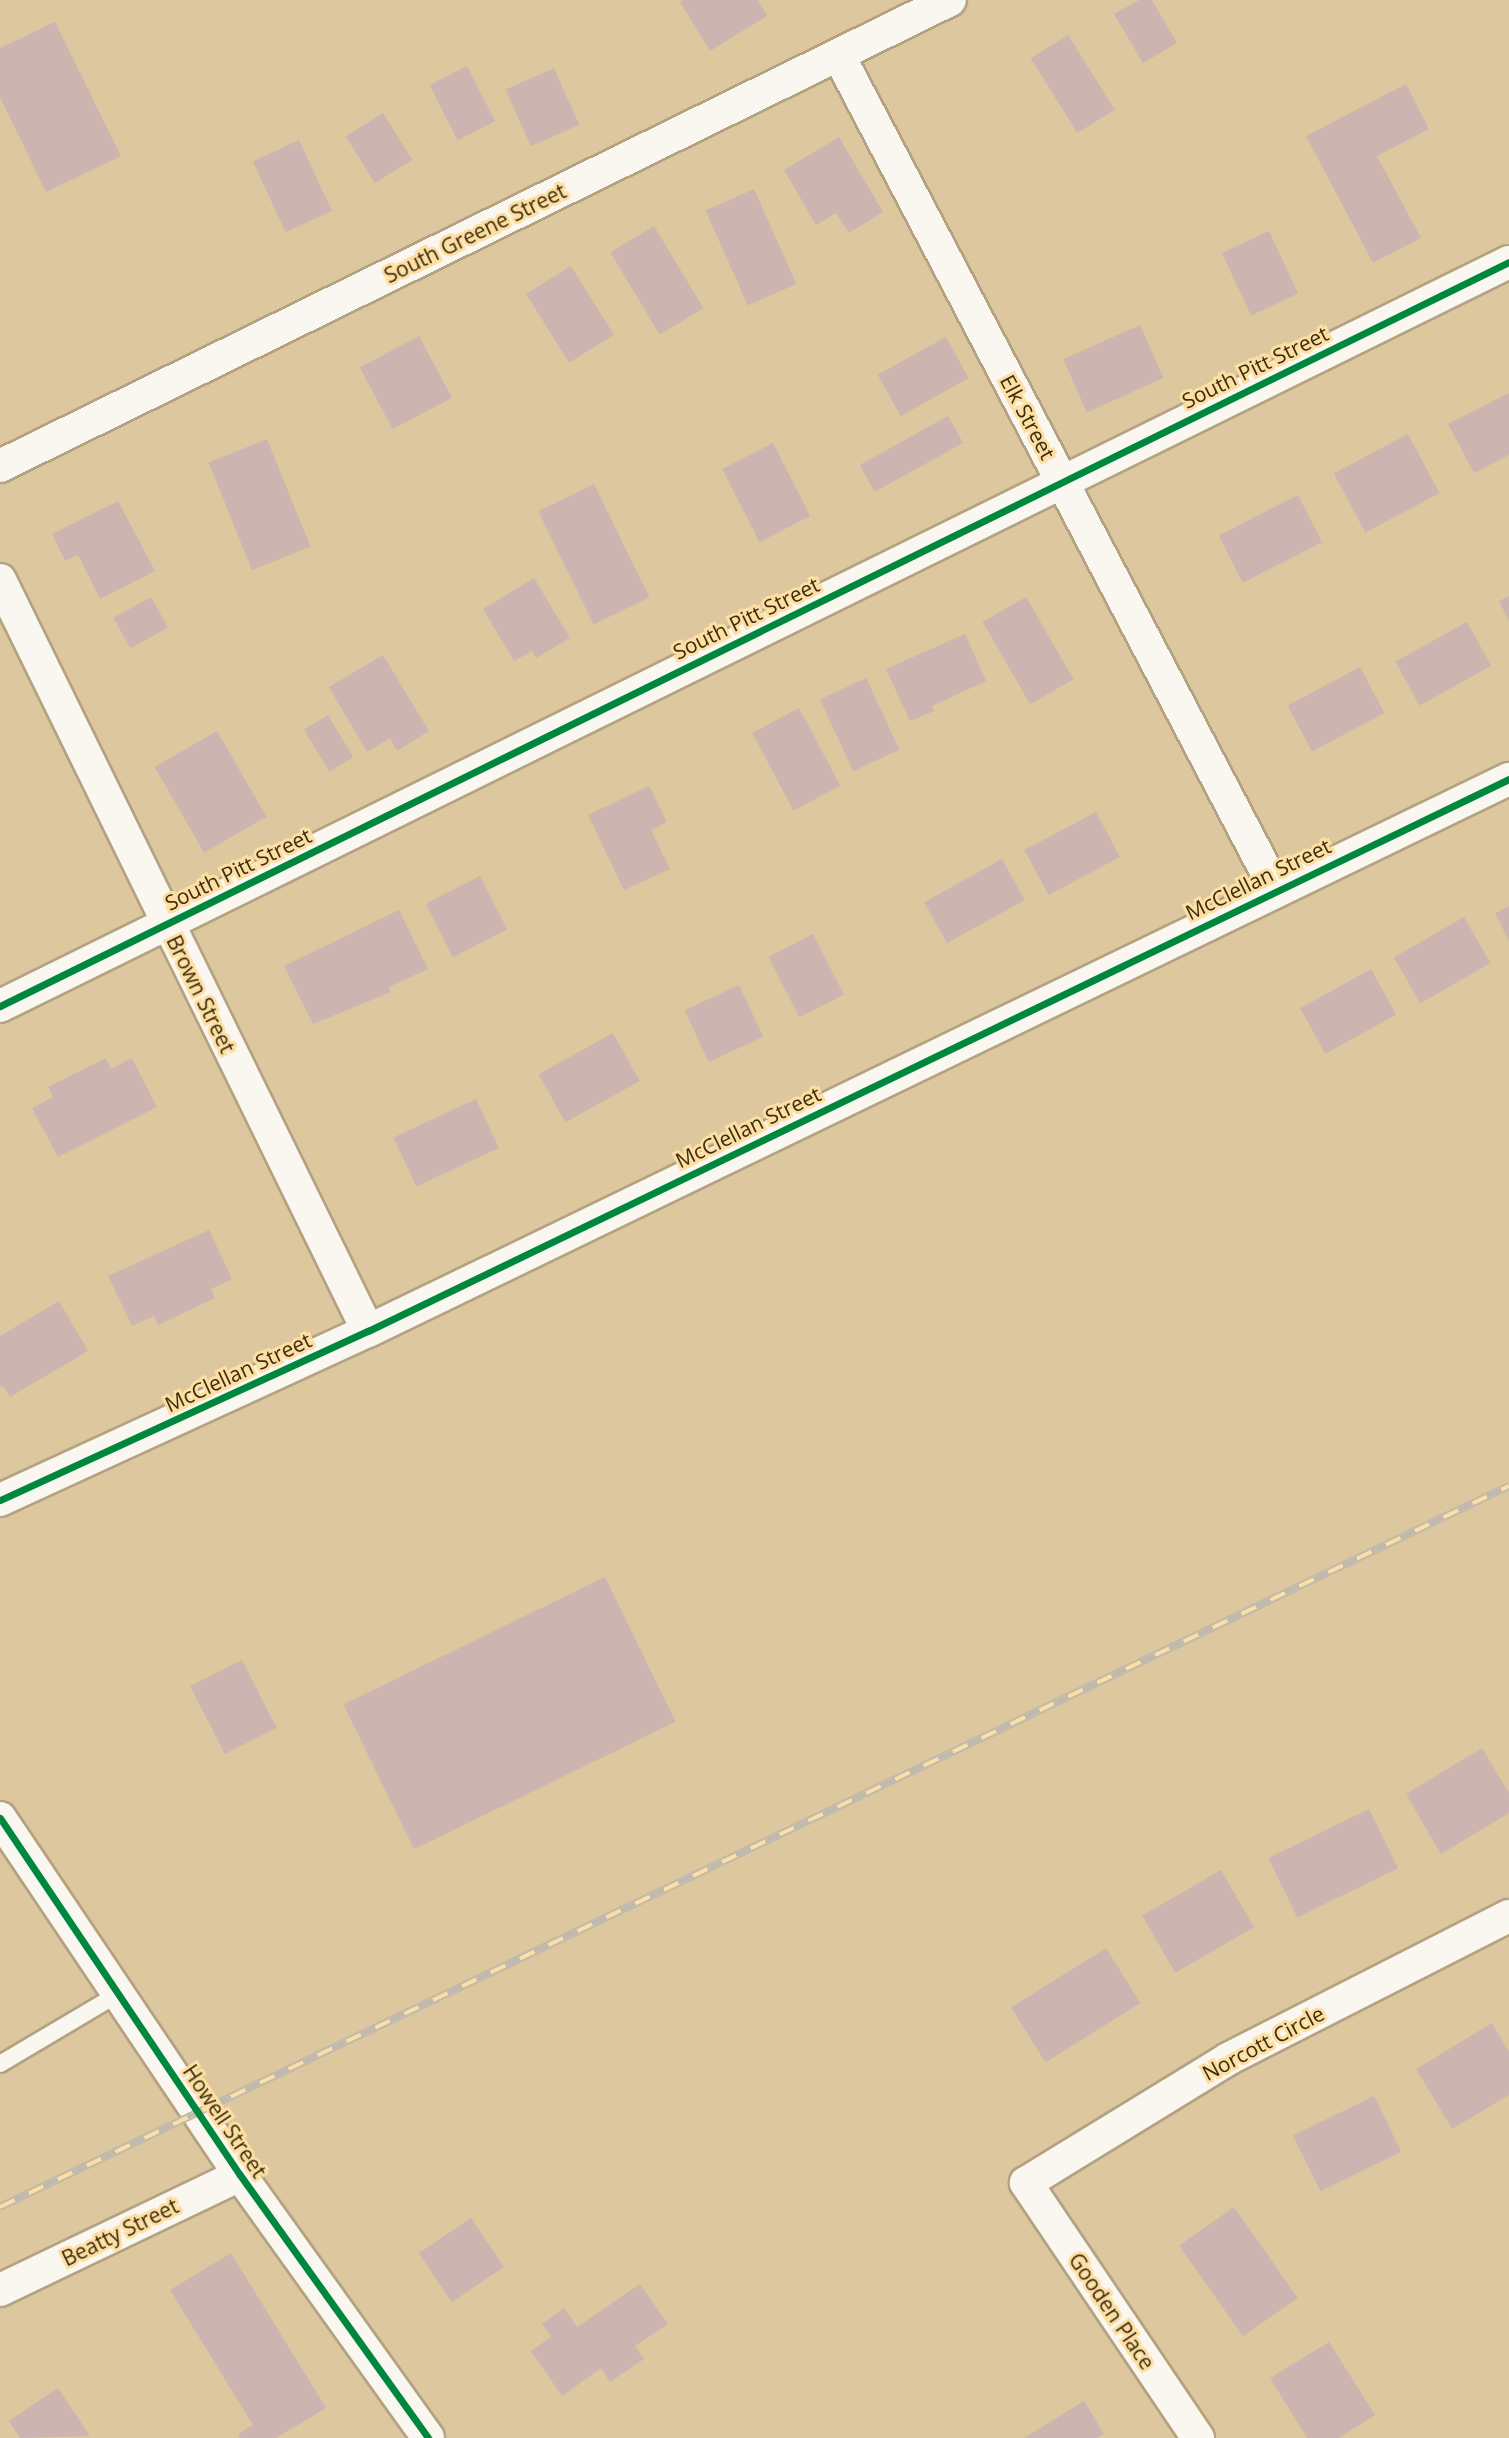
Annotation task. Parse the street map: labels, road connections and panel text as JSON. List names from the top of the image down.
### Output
{
  "streets": {
    "street": [
      "South Greene Street",
      "South Pitt Street",
      "Elk Street",
      "McClellan Street",
      "Brown Street",
      "Norcott Circle",
      "Howell Street",
      "Beatty Street",
      "Gooden Place"
    ]
  },
  "crossings": [
    ["South Greene Street", "Elk Street"],
    ["South Pitt Street", "Elk Street"],
    ["South Pitt Street", "Brown Street"],
    ["Elk Street", "McClellan Street"],
    ["McClellan Street", "Brown Street"],
    ["Norcott Circle", "Gooden Place"],
    ["Howell Street", "Beatty Street"]
  ]
}
